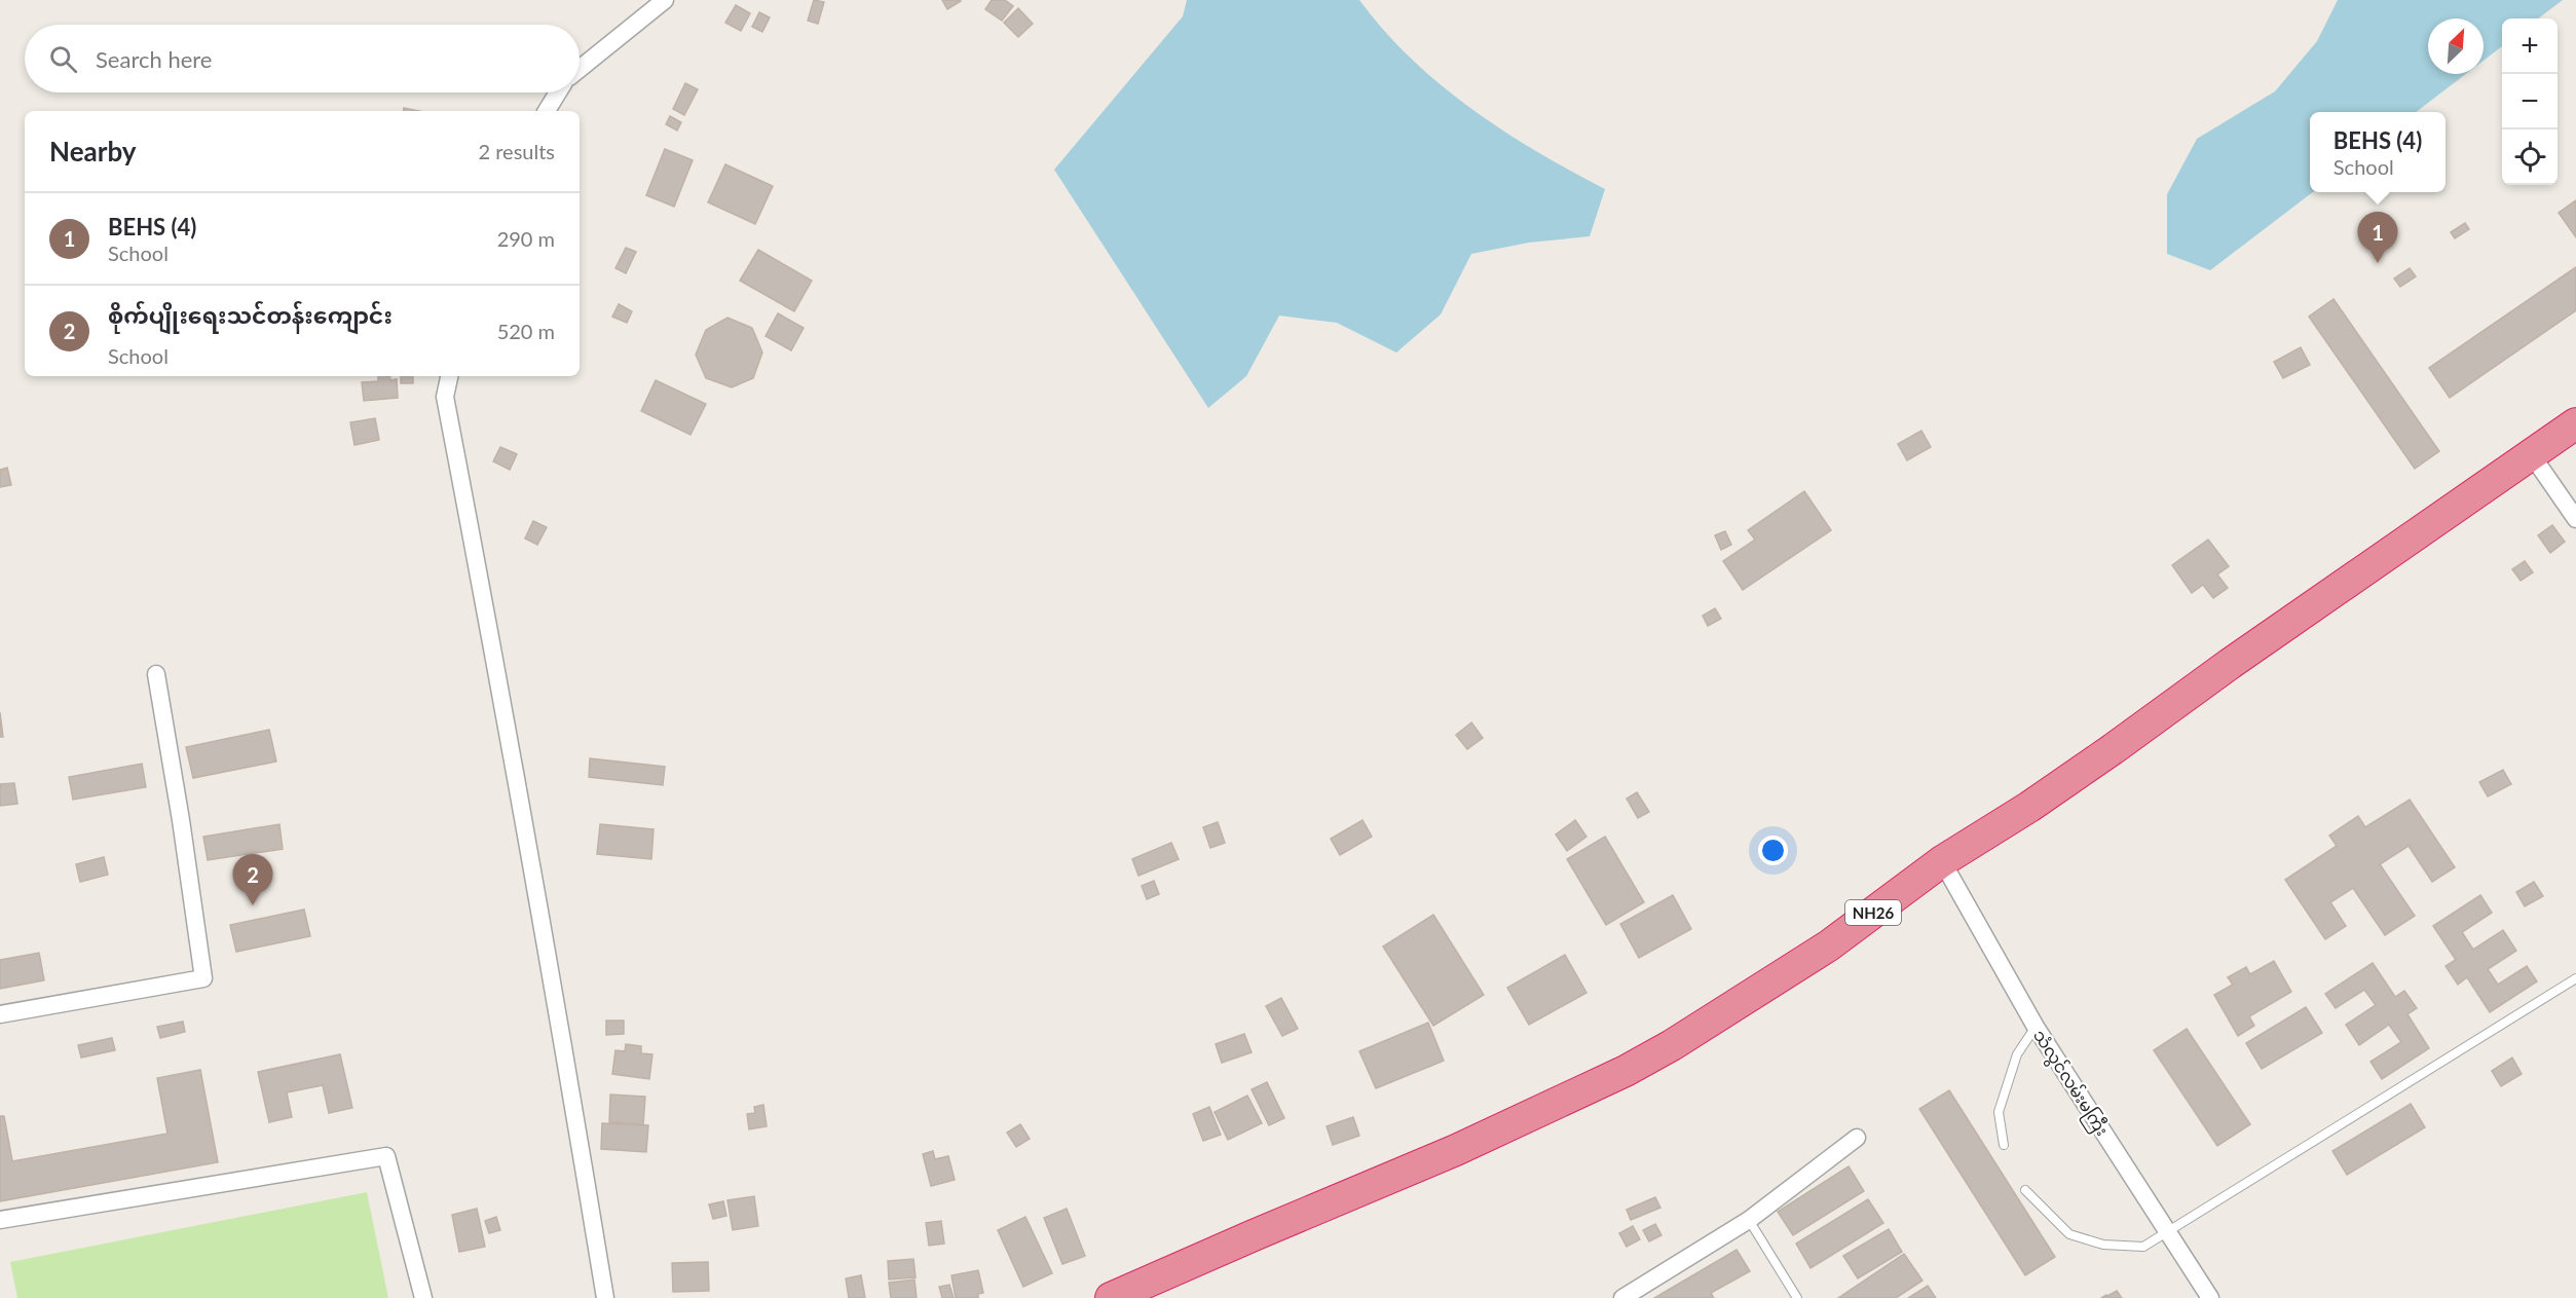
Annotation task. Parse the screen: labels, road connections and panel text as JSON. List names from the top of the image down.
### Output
{
  "streets": {
    "highway": ["NH26"],
    "street": ["သံလွင်လမ်းမကြီး"]
  },
  "crossings": [
    ["NH26", "သံလွင်လမ်းမကြီး"]
  ],
  "north": "top right",
  "page": {
    "map_buttons": ["+", "−"],
    "search": "Search here",
    "heading": ["Nearby", "2 results"],
    "popup": ["BEHS (4)", "School"],
    "list": [
      {
        "mark": "1",
        "name": "BEHS (4)",
        "note": "School",
        "value": "290 m"
      },
      {
        "mark": "2",
        "name": "စိုက်ပျိုးရေးသင်တန်းကျောင်း",
        "note": "School",
        "value": "520 m"
      }
    ],
    "pins": ["1", "2"]
  }
}
